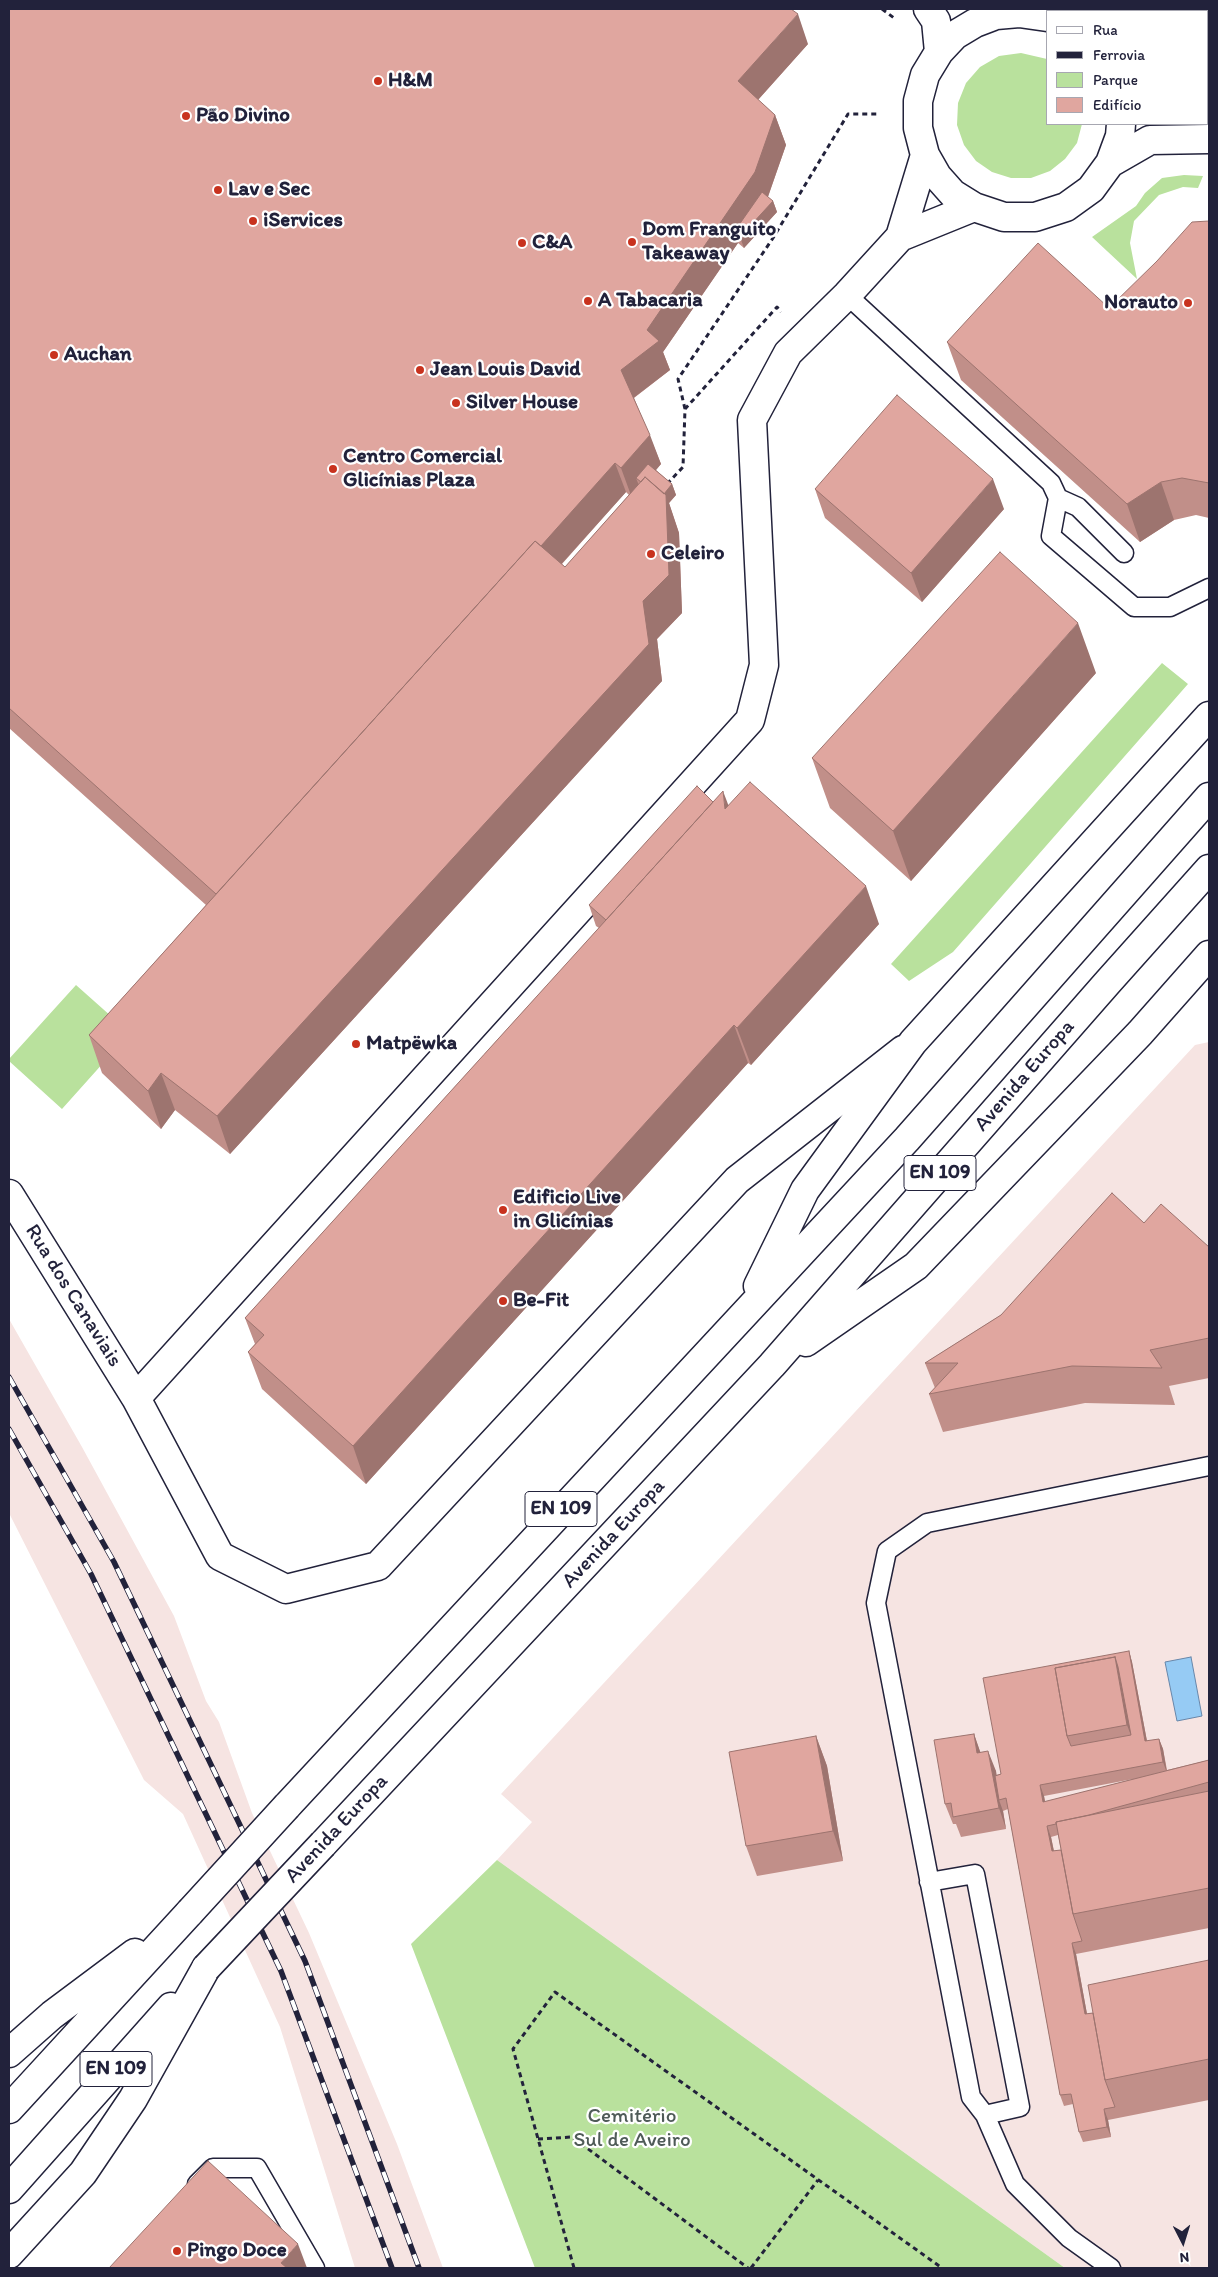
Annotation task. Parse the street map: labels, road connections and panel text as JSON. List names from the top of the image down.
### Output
{
  "streets": {
    "main road": ["Avenida Europa", "EN 109", "Rua dos Canaviais"]
  },
  "parks": ["Cemitério Sul de Aveiro"],
  "places": [
    "H&M",
    "Pão Divino",
    "Lav e Sec",
    "iServices",
    "Dom Franguito Takeaway",
    "C&A",
    "A Tabacaria",
    "Norauto",
    "Auchan",
    "Jean Louis David",
    "Silver House",
    "Centro Comercial Glicínias Plaza",
    "Celeiro",
    "Matpëwka",
    "Edificio Live in Glicínias",
    "Be-Fit",
    "Pingo Doce"
  ],
  "legend": [
    "Rua",
    "Ferrovia",
    "Parque",
    "Edifício"
  ],
  "north": "bottom"
}
